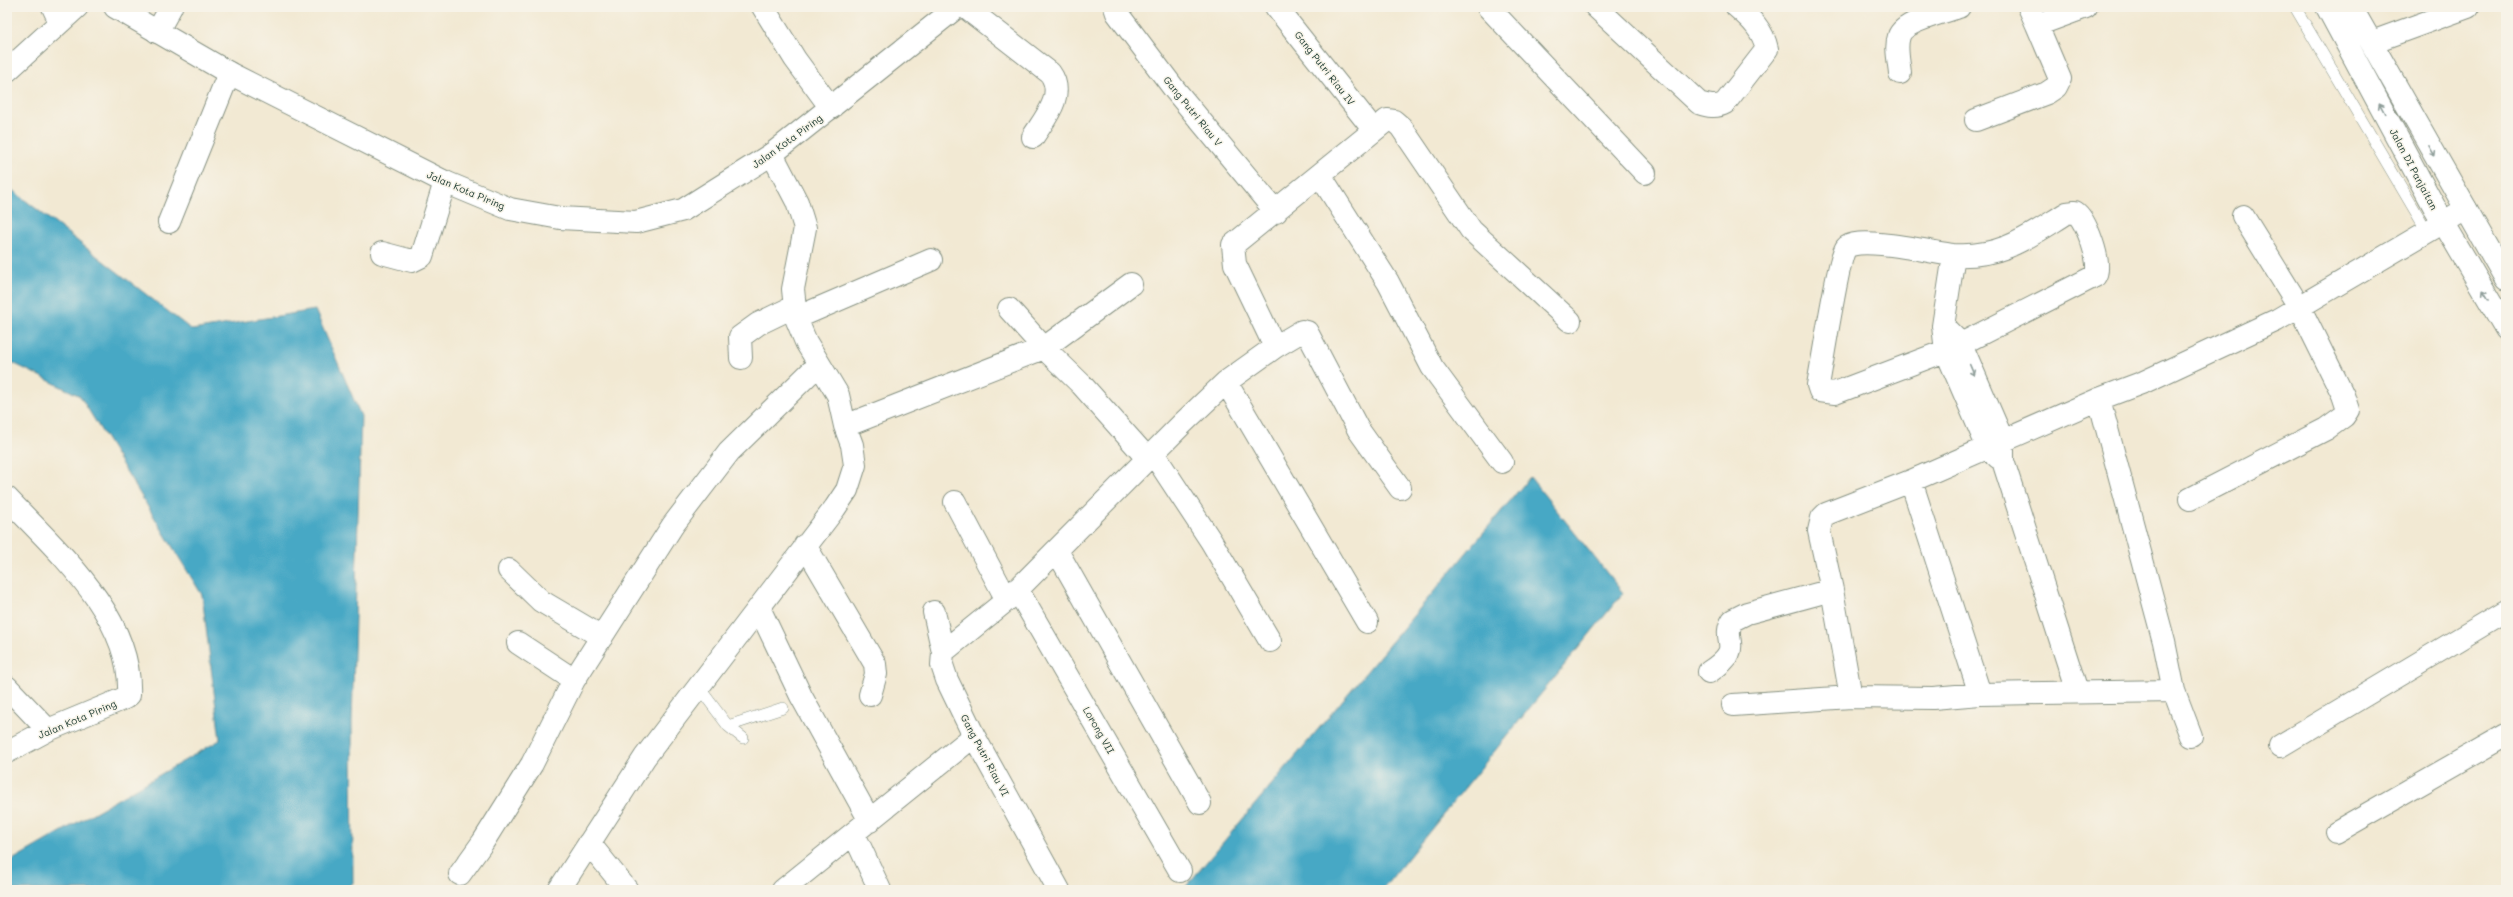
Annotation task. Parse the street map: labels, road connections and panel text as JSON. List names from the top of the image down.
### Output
{
  "streets": {
    "main road": [
      "Gang Putri Riau IV",
      "Gang Putri Riau V",
      "Jalan Kota Piring",
      "Jalan DI Panjaitan",
      "Lorong VII",
      "Gang Putri Riau VI"
    ]
  }
}
